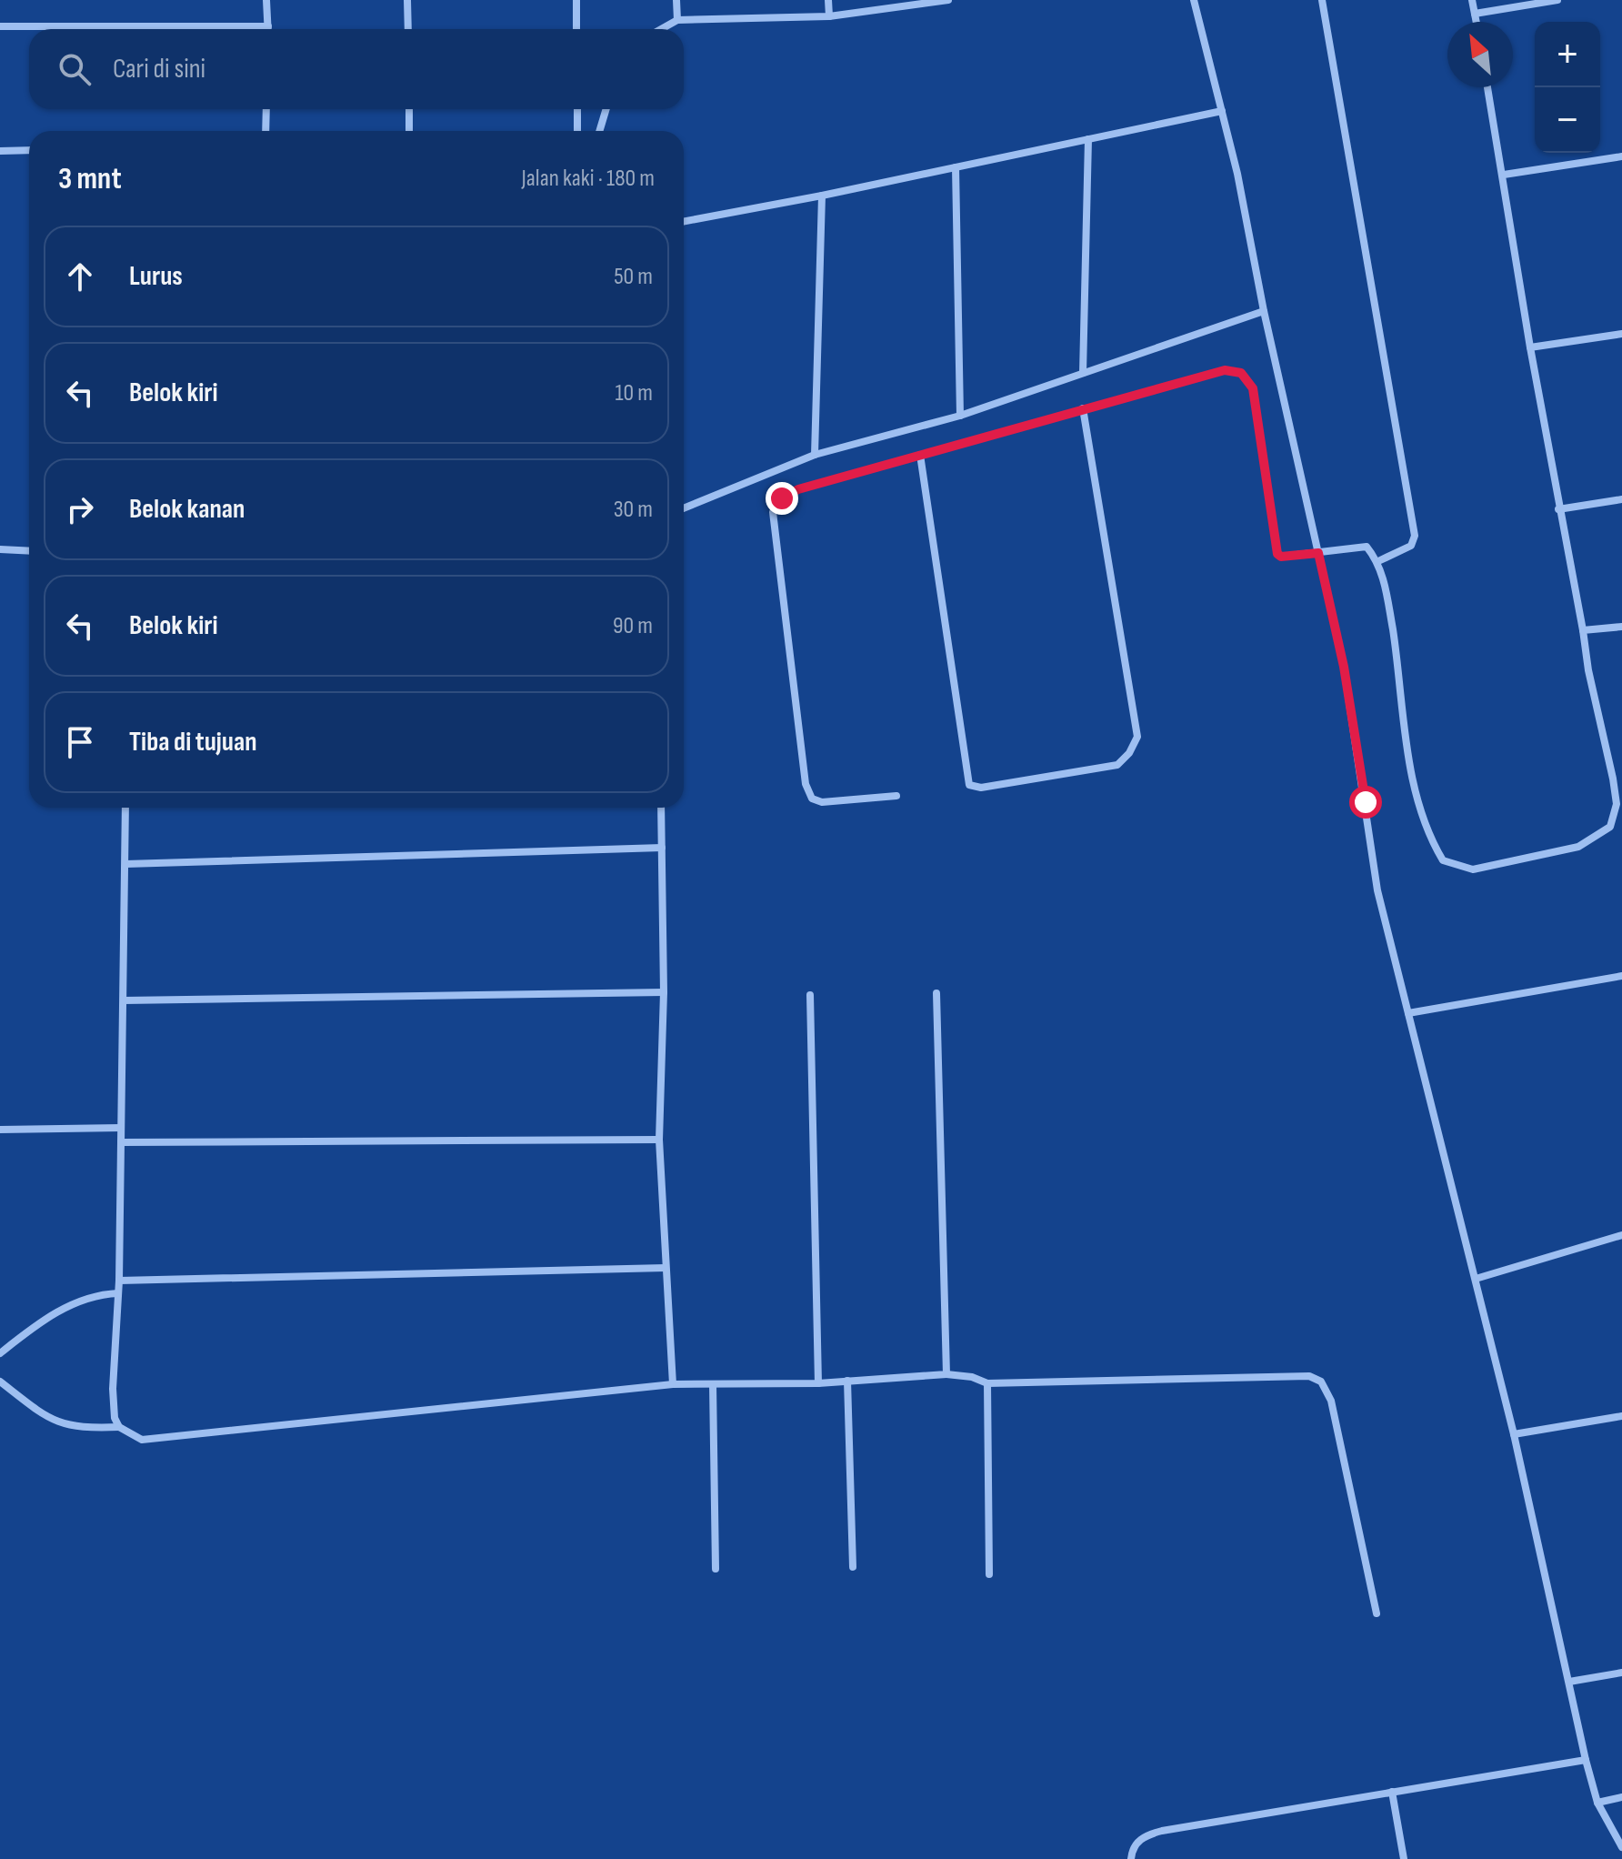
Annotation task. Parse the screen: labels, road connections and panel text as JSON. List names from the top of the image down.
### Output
{
  "north": "top left",
  "page": {
    "map_buttons": ["+", "−"],
    "search": "Cari di sini",
    "heading": ["3 mnt", "Jalan kaki · 180 m"],
    "list": [
      ["Lurus", "50 m"],
      ["Belok kiri", "10 m"],
      ["Belok kanan", "30 m"],
      ["Belok kiri", "90 m"],
      "Tiba di tujuan"
    ]
  }
}
